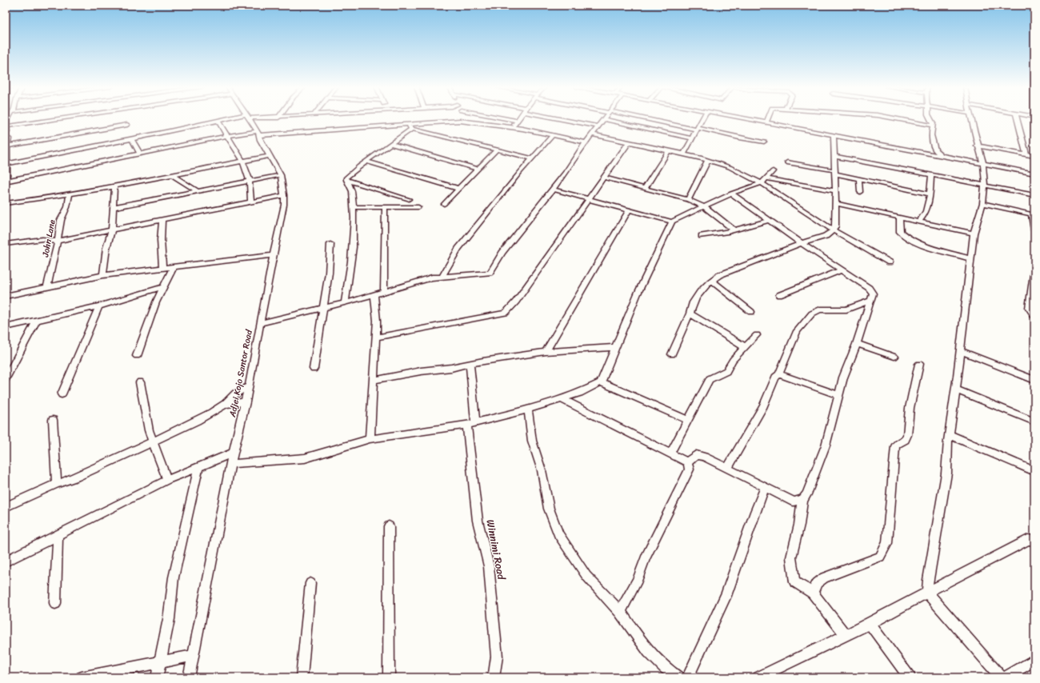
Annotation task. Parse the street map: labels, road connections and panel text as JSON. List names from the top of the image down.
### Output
{
  "streets": {
    "street": ["John Lane", "Adjei Kojo Santor Road", "Winnimi Road"]
  }
}
